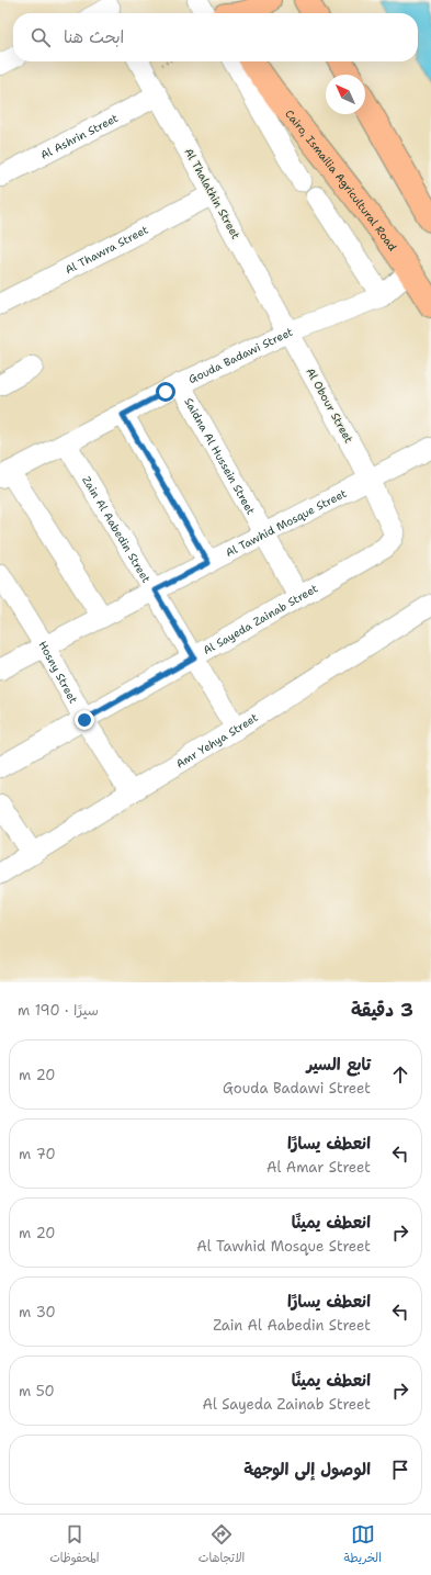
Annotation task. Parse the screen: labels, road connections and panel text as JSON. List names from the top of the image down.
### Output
{
  "streets": {
    "main road": ["Cairo, Ismailia Agricultural Road"],
    "street": [
      "Al Ashrin Street",
      "Al Thalathin Street",
      "Al Thawra Street",
      "Gouda Badawi Street",
      "Al Obour Street",
      "Saidna Al Hussein Street",
      "Al Tawhid Mosque Street",
      "Zain Al Aabedin Street",
      "Al Sayeda Zainab Street",
      "Hosny Street",
      "Amr Yehya Street"
    ]
  },
  "crossings": [
    ["Al Ashrin Street", "Al Thalathin Street"],
    ["Cairo, Ismailia Agricultural Road", "Gouda Badawi Street"],
    ["Al Thalathin Street", "Al Thawra Street"],
    ["Al Thalathin Street", "Gouda Badawi Street"],
    ["Al Thalathin Street", "Al Obour Street"],
    ["Gouda Badawi Street", "Al Obour Street"],
    ["Gouda Badawi Street", "Saidna Al Hussein Street"],
    ["Gouda Badawi Street", "Zain Al Aabedin Street"],
    ["Al Obour Street", "Al Tawhid Mosque Street"],
    ["Al Obour Street", "Al Sayeda Zainab Street"],
    ["Saidna Al Hussein Street", "Al Tawhid Mosque Street"],
    ["Saidna Al Hussein Street", "Al Sayeda Zainab Street"],
    ["Al Tawhid Mosque Street", "Zain Al Aabedin Street"],
    ["Al Tawhid Mosque Street", "Al Sayeda Zainab Street"],
    ["Al Tawhid Mosque Street", "Hosny Street"],
    ["Zain Al Aabedin Street", "Al Sayeda Zainab Street"],
    ["Zain Al Aabedin Street", "Amr Yehya Street"],
    ["Al Sayeda Zainab Street", "Hosny Street"],
    ["Hosny Street", "Amr Yehya Street"]
  ],
  "north": "top left",
  "page": {
    "search": "ابحث هنا",
    "heading": ["3 دقيقة", "سيرًا · 190 m"],
    "list": [
      ["تابع السير", "Gouda Badawi Street", "20 m"],
      ["انعطف يسارًا", "Al Amar Street", "70 m"],
      ["انعطف يمينًا", "Al Tawhid Mosque Street", "20 m"],
      ["انعطف يسارًا", "Zain Al Aabedin Street", "30 m"],
      ["انعطف يمينًا", "Al Sayeda Zainab Street", "50 m"],
      "الوصول إلى الوجهة"
    ],
    "nav": ["الخريطة", "الاتجاهات", "المحفوظات"]
  }
}
